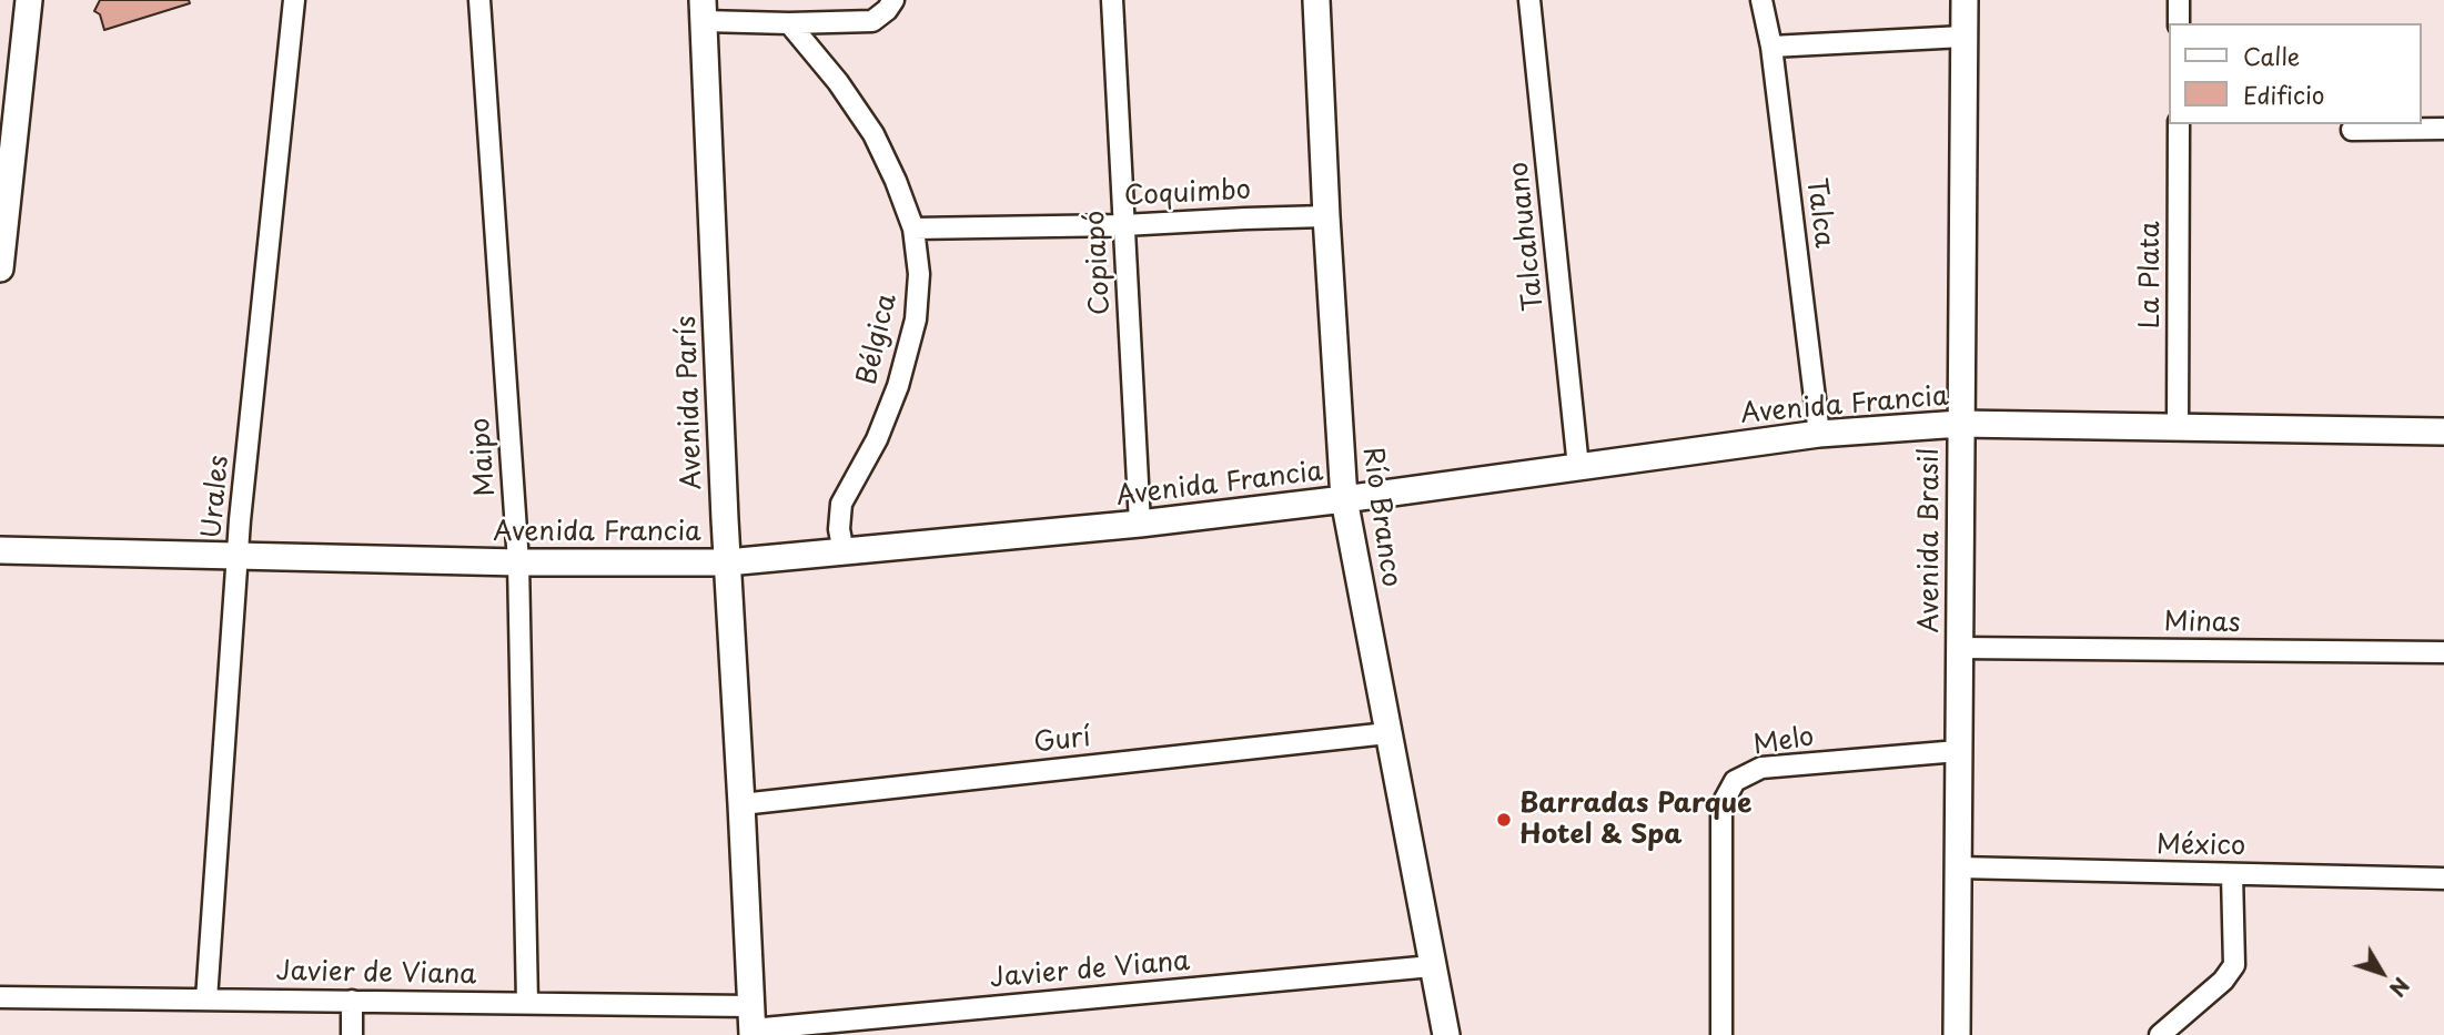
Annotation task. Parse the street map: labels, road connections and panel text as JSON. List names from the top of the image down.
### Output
{
  "streets": {
    "street": [
      "Coquimbo",
      "Talca",
      "Talcahuano",
      "Copiapó",
      "La Plata",
      "Bélgica",
      "Avenida París",
      "Avenida Francia",
      "Maipo",
      "Urales",
      "Río Branco",
      "Avenida Brasil",
      "Minas",
      "Gurí",
      "Melo",
      "México",
      "Javier de Viana"
    ]
  },
  "crossings": [
    ["Coquimbo", "Copiapó"],
    ["Coquimbo", "Bélgica"],
    ["Coquimbo", "Río Branco"],
    ["Talca", "Avenida Francia"],
    ["Talcahuano", "Avenida Francia"],
    ["Copiapó", "Avenida Francia"],
    ["La Plata", "Avenida Francia"],
    ["Bélgica", "Avenida Francia"],
    ["Avenida París", "Avenida Francia"],
    ["Avenida París", "Gurí"],
    ["Avenida París", "Javier de Viana"],
    ["Avenida Francia", "Maipo"],
    ["Avenida Francia", "Urales"],
    ["Avenida Francia", "Río Branco"],
    ["Avenida Francia", "Avenida Brasil"],
    ["Maipo", "Javier de Viana"],
    ["Urales", "Javier de Viana"],
    ["Río Branco", "Gurí"],
    ["Río Branco", "Javier de Viana"],
    ["Avenida Brasil", "Minas"],
    ["Avenida Brasil", "Melo"],
    ["Avenida Brasil", "México"]
  ],
  "places": ["Barradas Parque Hotel & Spa"],
  "legend": ["Calle", "Edificio"],
  "north": "bottom right"
}
